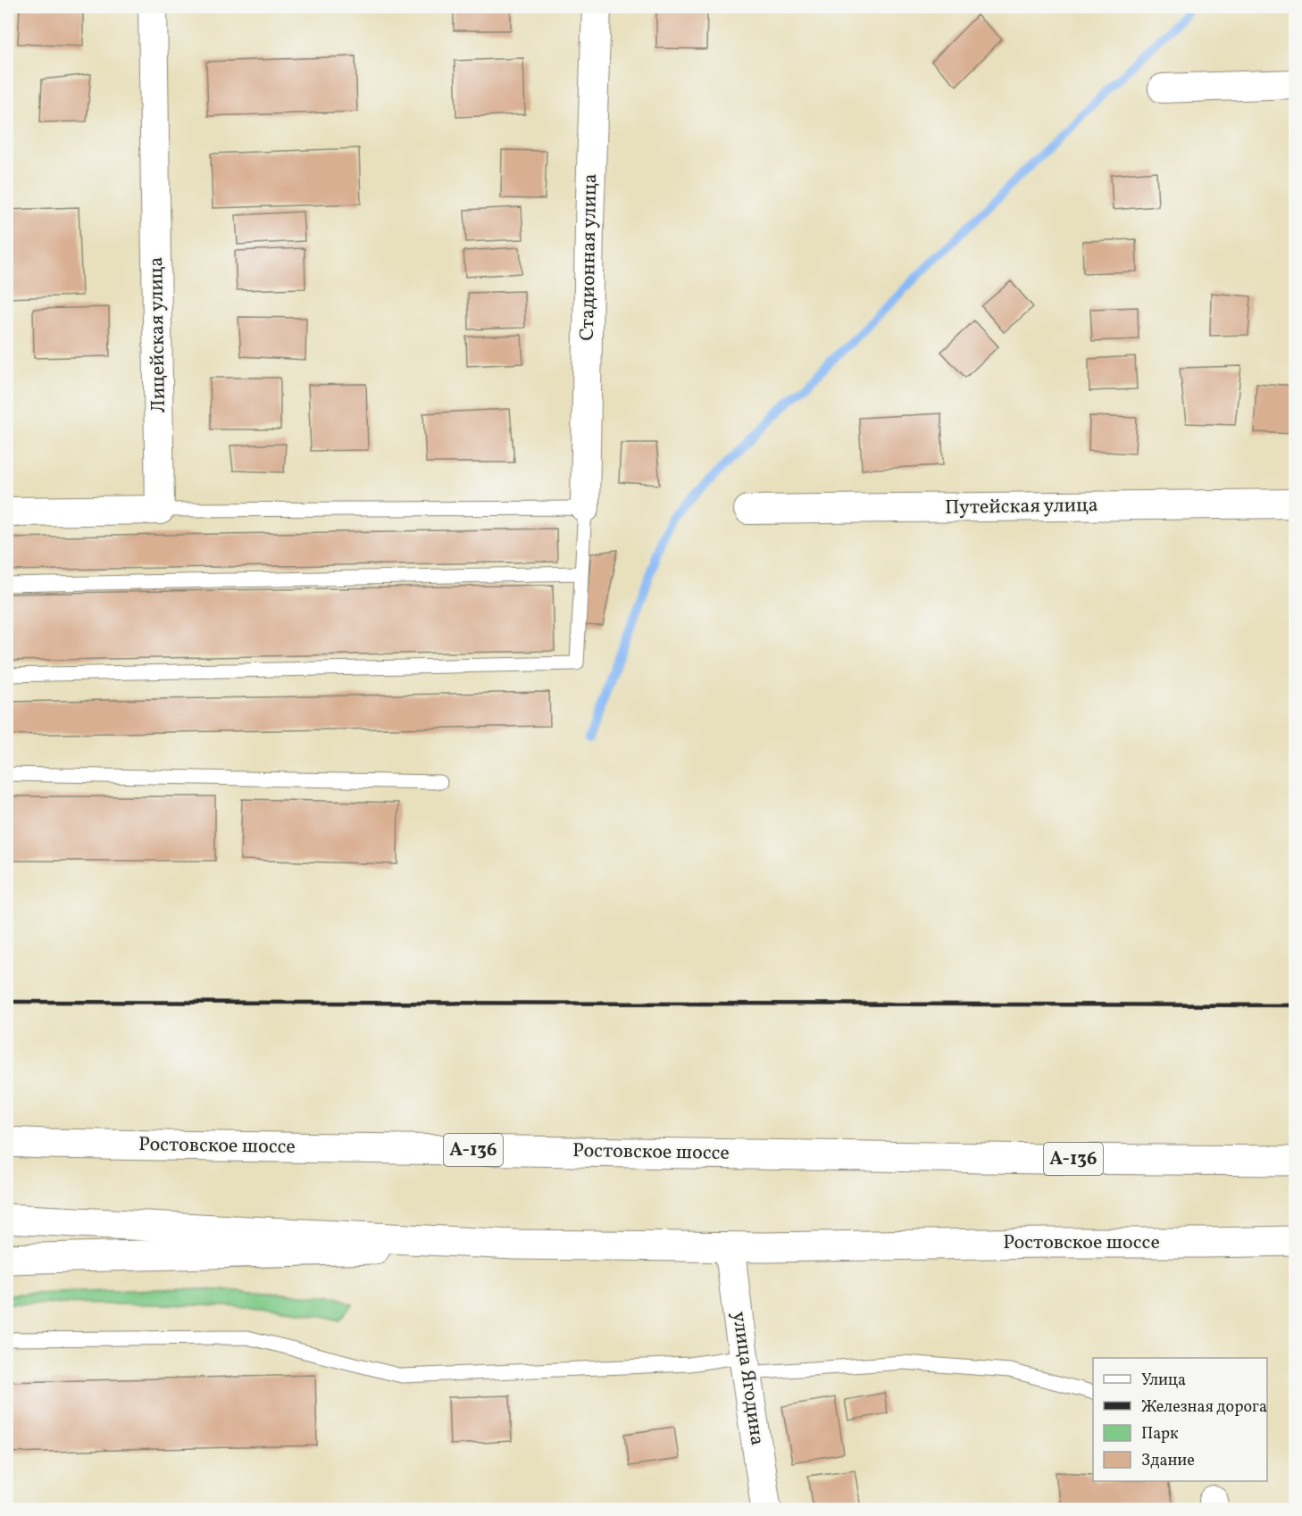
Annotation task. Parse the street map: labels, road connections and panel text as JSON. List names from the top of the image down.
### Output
{
  "streets": {
    "main road": ["Ростовское шоссе", "А-136", "улица Ягодина"],
    "street": ["Стадионная улица", "Лицейская улица", "Путейская улица"]
  },
  "crossings": [
    ["Ростовское шоссе", "улица Ягодина"]
  ],
  "legend": [
    "Улица",
    "Железная дорога",
    "Парк",
    "Здание"
  ]
}
